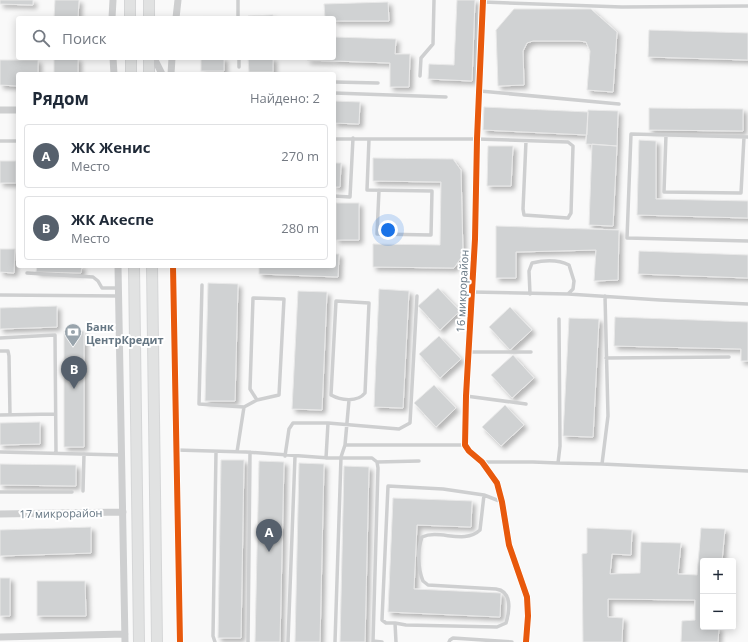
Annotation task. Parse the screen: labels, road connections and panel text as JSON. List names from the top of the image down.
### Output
{
  "streets": {
    "street": ["16 микрорайон", "17 микрорайон"]
  },
  "places": {
    "bank": ["Банк ЦентрКредит"]
  },
  "page": {
    "search": "Поиск",
    "heading": ["Рядом", "Найдено: 2"],
    "list": [
      {
        "mark": "A",
        "name": "ЖК Женис",
        "note": "Место",
        "value": "270 m"
      },
      {
        "mark": "B",
        "name": "ЖК Акеспе",
        "note": "Место",
        "value": "280 m"
      }
    ],
    "pins": ["B", "A"],
    "map_buttons": ["+", "−"]
  }
}
